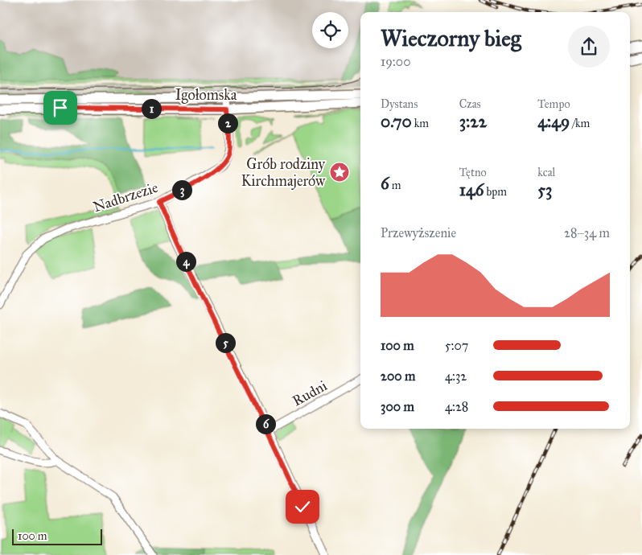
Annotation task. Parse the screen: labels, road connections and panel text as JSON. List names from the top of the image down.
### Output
{
  "streets": {
    "main road": ["Igołomska"],
    "street": ["Nadbrzezie", "Rudni"]
  },
  "crossings": [
    ["Igołomska", "Nadbrzezie"]
  ],
  "places": {
    "place": ["Grób rodziny Kirchmajerów"]
  },
  "scale_bar": "100 m",
  "page": {
    "heading": ["Wieczorny bieg", "19:00"],
    "stats": [
      ["Dystans", "0.70 km"],
      ["Czas", "3:22"],
      ["Tempo", "4:49 /km"],
      ["6 m"],
      ["Tętno", "146 bpm"],
      ["kcal", "53"]
    ],
    "pins": [
      "1",
      "2",
      "3",
      "4",
      "5",
      "6"
    ],
    "chart": ["Przewyższenie", "28–34 m"],
    "list": [
      {
        "name": "100 m",
        "note": "5:07"
      },
      {
        "name": "200 m",
        "note": "4:32"
      },
      {
        "name": "300 m",
        "note": "4:28"
      }
    ],
    "scale": "100 m"
  }
}
